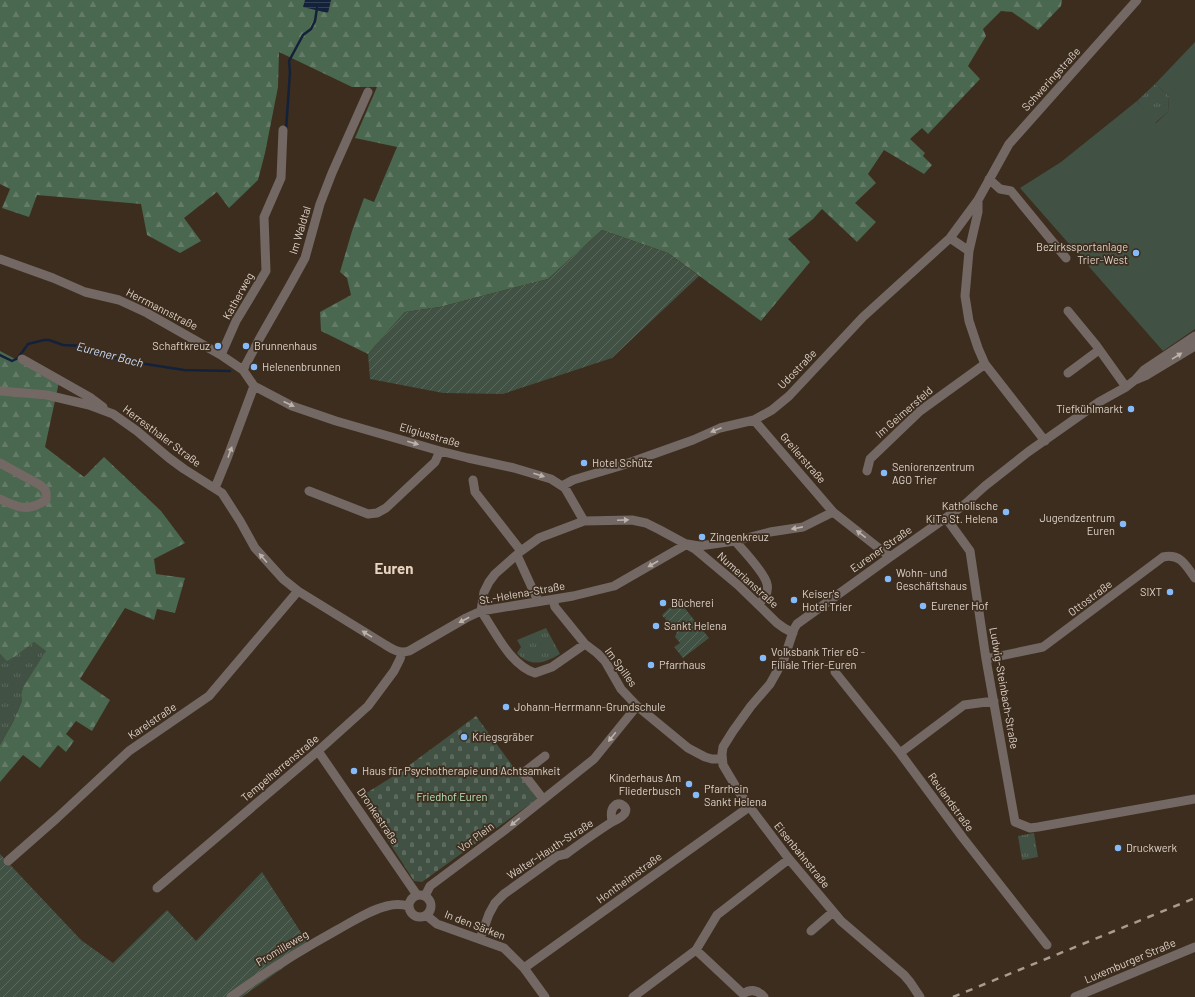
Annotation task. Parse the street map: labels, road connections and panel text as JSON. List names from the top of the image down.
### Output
{
  "streets": {
    "street": [
      "Schweringstraße",
      "Im Waldtal",
      "Katherweg",
      "Herrmannstraße",
      "Udostraße",
      "Im Geimersfeld",
      "Eligiusstraße",
      "Herresthaler Straße",
      "Greilerstraße",
      "Eurener Straße",
      "Numerianstraße",
      "St.-Helena-Straße",
      "Ottostraße",
      "Im Spilles",
      "Ludwig-Steinbach-Straße",
      "Karelstraße",
      "Tempelherrenstraße",
      "Reulandstraße",
      "Dronkestraße",
      "Vor Plein",
      "Walter-Hauth-Straße",
      "Eisenbahnstraße",
      "Hontheimstraße",
      "In den Särken",
      "Promilleweg",
      "Luxemburger Straße"
    ]
  },
  "crossings": [
    ["Schweringstraße", "Udostraße"],
    ["Im Waldtal", "Herrmannstraße"],
    ["Katherweg", "Herrmannstraße"],
    ["Herrmannstraße", "Eligiusstraße"],
    ["Udostraße", "Eligiusstraße"],
    ["Udostraße", "Greilerstraße"],
    ["Eligiusstraße", "Numerianstraße"],
    ["Eurener Straße", "Numerianstraße"],
    ["Eurener Straße", "Im Spilles"],
    ["Eurener Straße", "Ludwig-Steinbach-Straße"],
    ["Eurener Straße", "Eisenbahnstraße"],
    ["Numerianstraße", "St.-Helena-Straße"],
    ["St.-Helena-Straße", "Im Spilles"],
    ["St.-Helena-Straße", "Tempelherrenstraße"],
    ["Ottostraße", "Ludwig-Steinbach-Straße"],
    ["Im Spilles", "Vor Plein"],
    ["Im Spilles", "Eisenbahnstraße"],
    ["Tempelherrenstraße", "Dronkestraße"],
    ["Dronkestraße", "Vor Plein"],
    ["Dronkestraße", "In den Särken"],
    ["Dronkestraße", "Promilleweg"],
    ["Vor Plein", "In den Särken"],
    ["Vor Plein", "Promilleweg"],
    ["Walter-Hauth-Straße", "In den Särken"],
    ["Eisenbahnstraße", "Hontheimstraße"],
    ["Hontheimstraße", "In den Särken"],
    ["In den Särken", "Promilleweg"]
  ],
  "one_way": [
    "Udostraße",
    "Eligiusstraße",
    "St.-Helena-Straße",
    "Vor Plein"
  ],
  "districts": ["Euren"],
  "water": ["Eurener Bach"],
  "parks": ["Friedhof Euren"],
  "places": [
    "Bezirkssportanlage Trier-West",
    "Schaftkreuz",
    "Brunnenhaus",
    "Helenenbrunnen",
    "Tiefkühlmarkt",
    "Hotel Schütz",
    "Seniorenzentrum AGO Trier",
    "Katholische KiTa St. Helena",
    "Jugendzentrum Euren",
    "Zingenkreuz",
    "Wohn- und Geschäftshaus",
    "SIXT",
    "Keiser's Hotel Trier",
    "Bücherei",
    "Eurener Hof",
    "Sankt Helena",
    "Volksbank Trier eG - Filiale Trier-Euren",
    "Pfarrhaus",
    "Johann-Herrmann-Grundschule",
    "Kriegsgräber",
    "Haus für Psychotherapie und Achtsamkeit",
    "Kinderhaus Am Fliederbusch",
    "Pfarrhein Sankt Helena",
    "Druckwerk"
  ]
}
